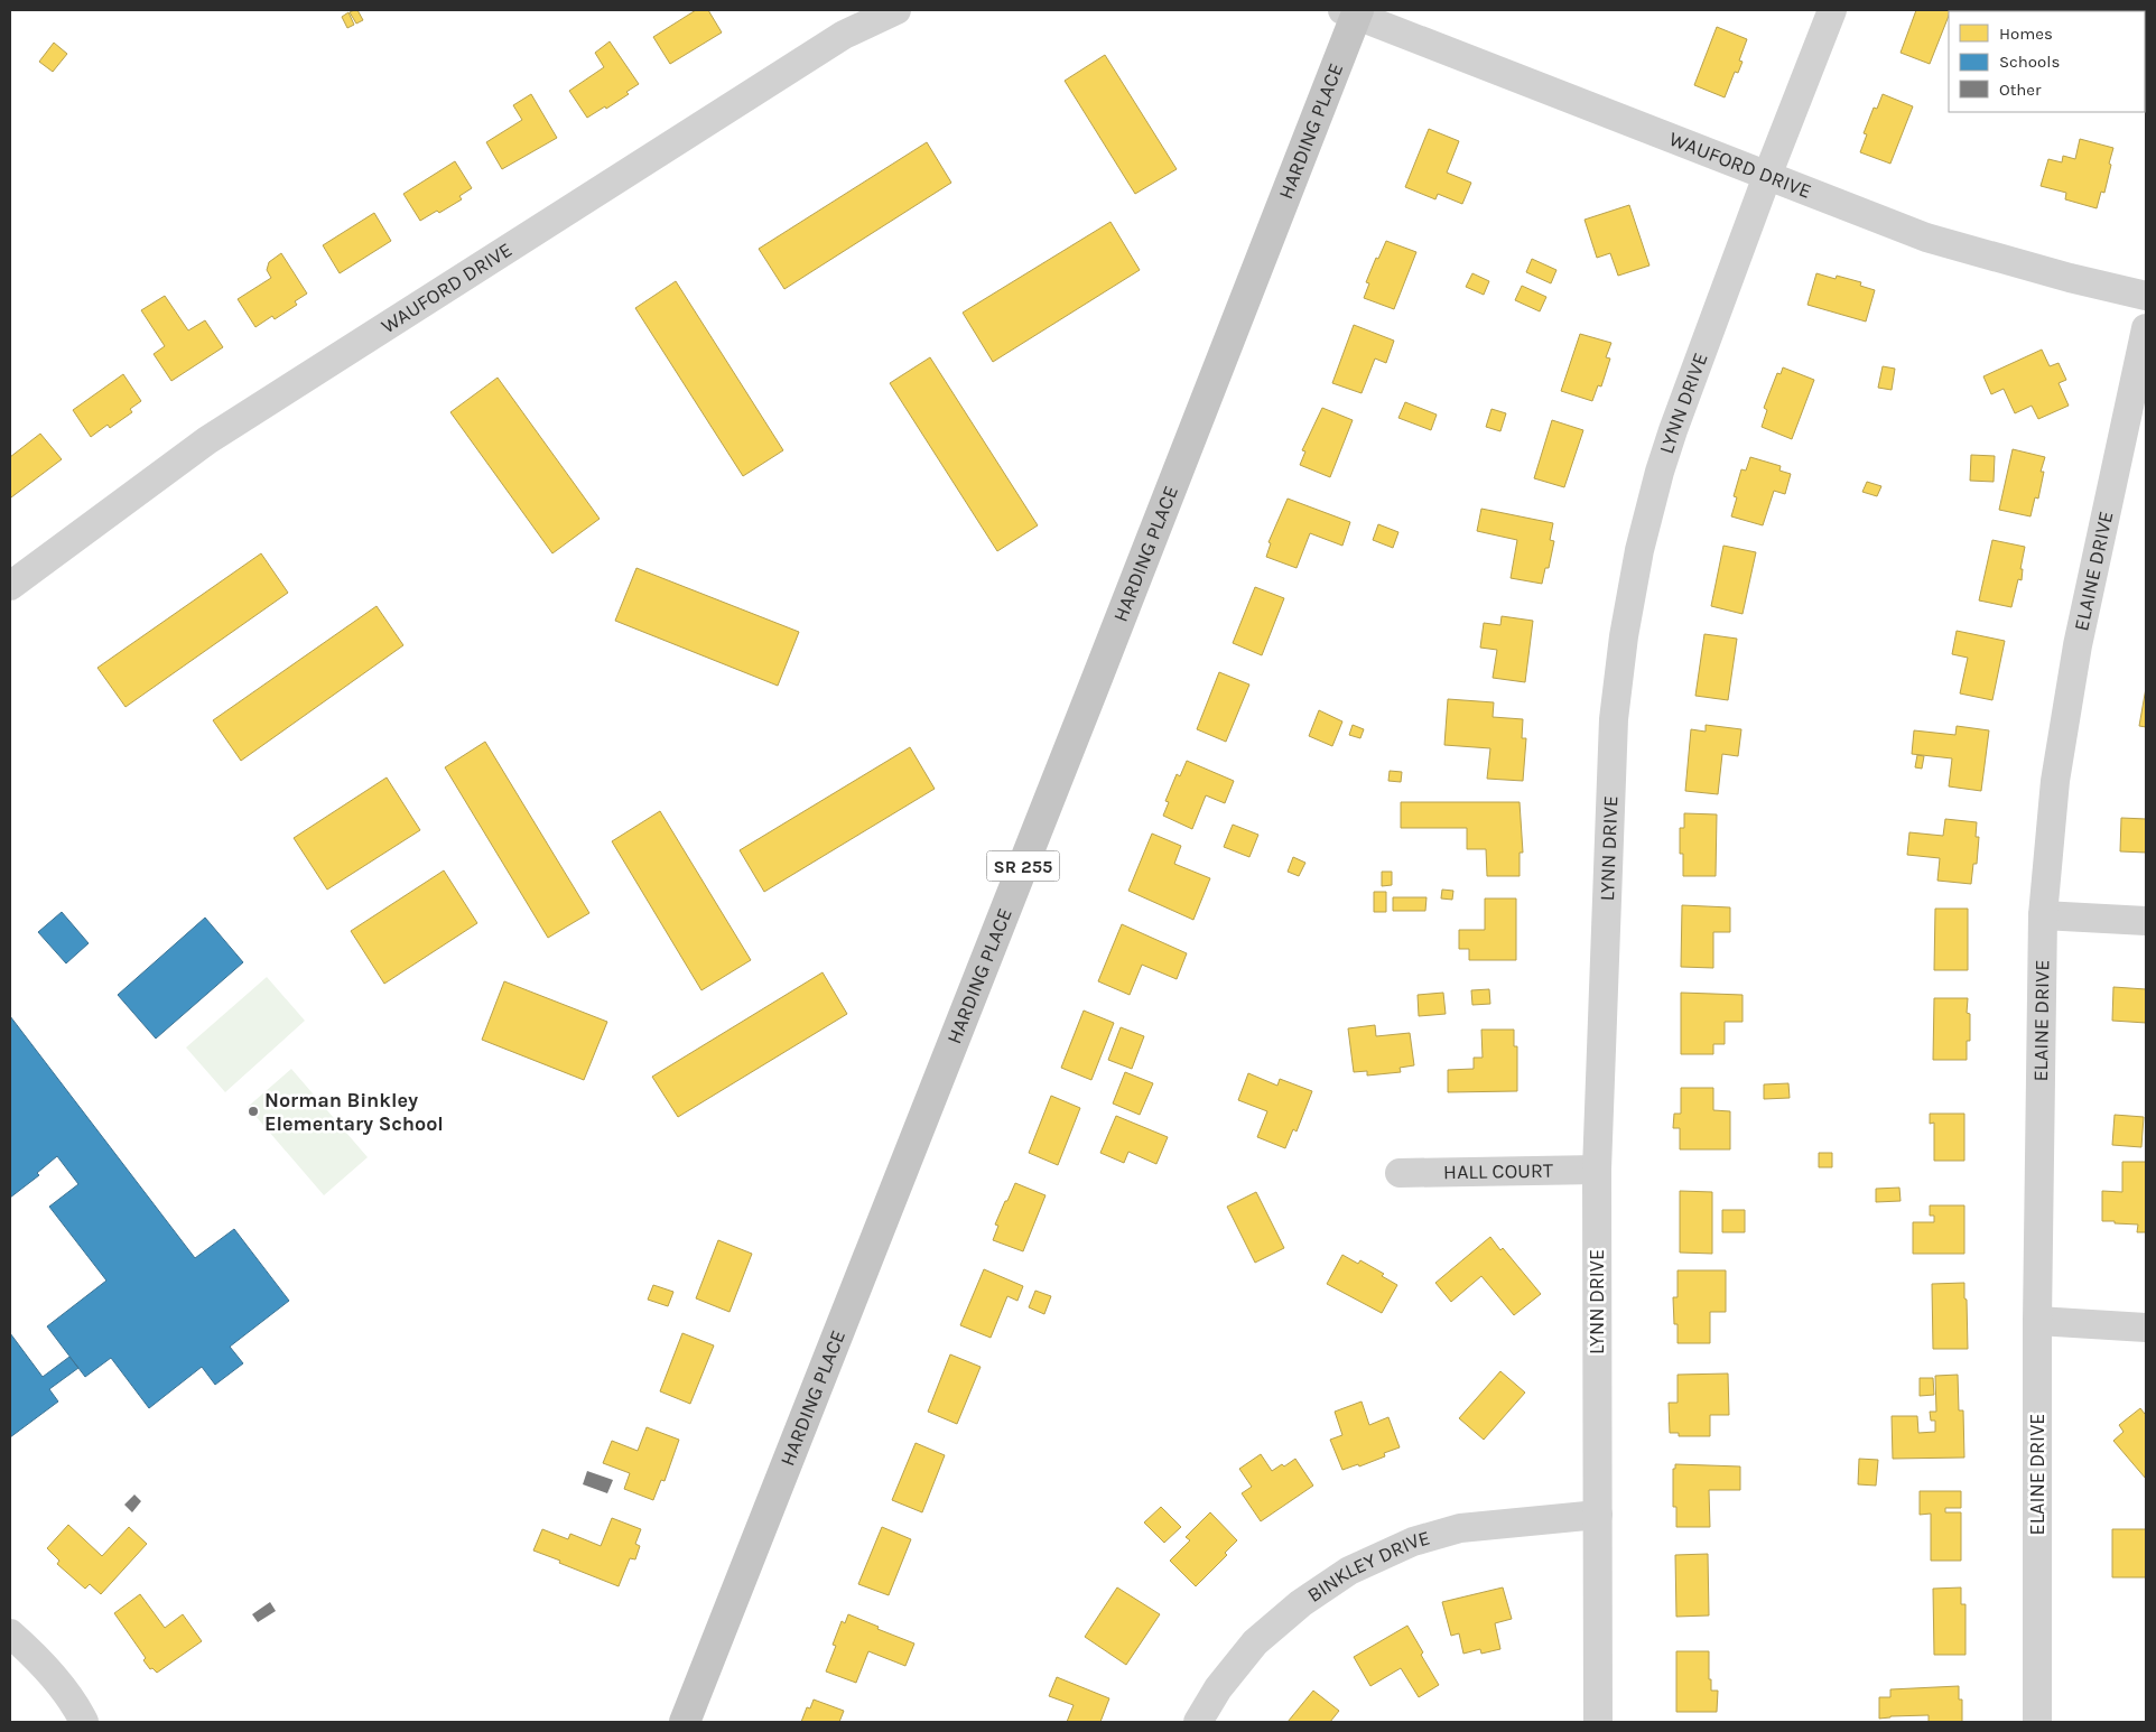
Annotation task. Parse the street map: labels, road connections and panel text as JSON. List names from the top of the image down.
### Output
{
  "streets": {
    "main road": ["HARDING PLACE", "SR 255"],
    "street": [
      "WAUFORD DRIVE",
      "LYNN DRIVE",
      "ELAINE DRIVE",
      "HALL COURT",
      "BINKLEY DRIVE"
    ]
  },
  "crossings": [
    ["HARDING PLACE", "WAUFORD DRIVE"],
    ["WAUFORD DRIVE", "LYNN DRIVE"],
    ["LYNN DRIVE", "HALL COURT"],
    ["LYNN DRIVE", "BINKLEY DRIVE"]
  ],
  "places": ["Norman Binkley Elementary School"],
  "legend": ["Homes", "Schools", "Other"]
}
